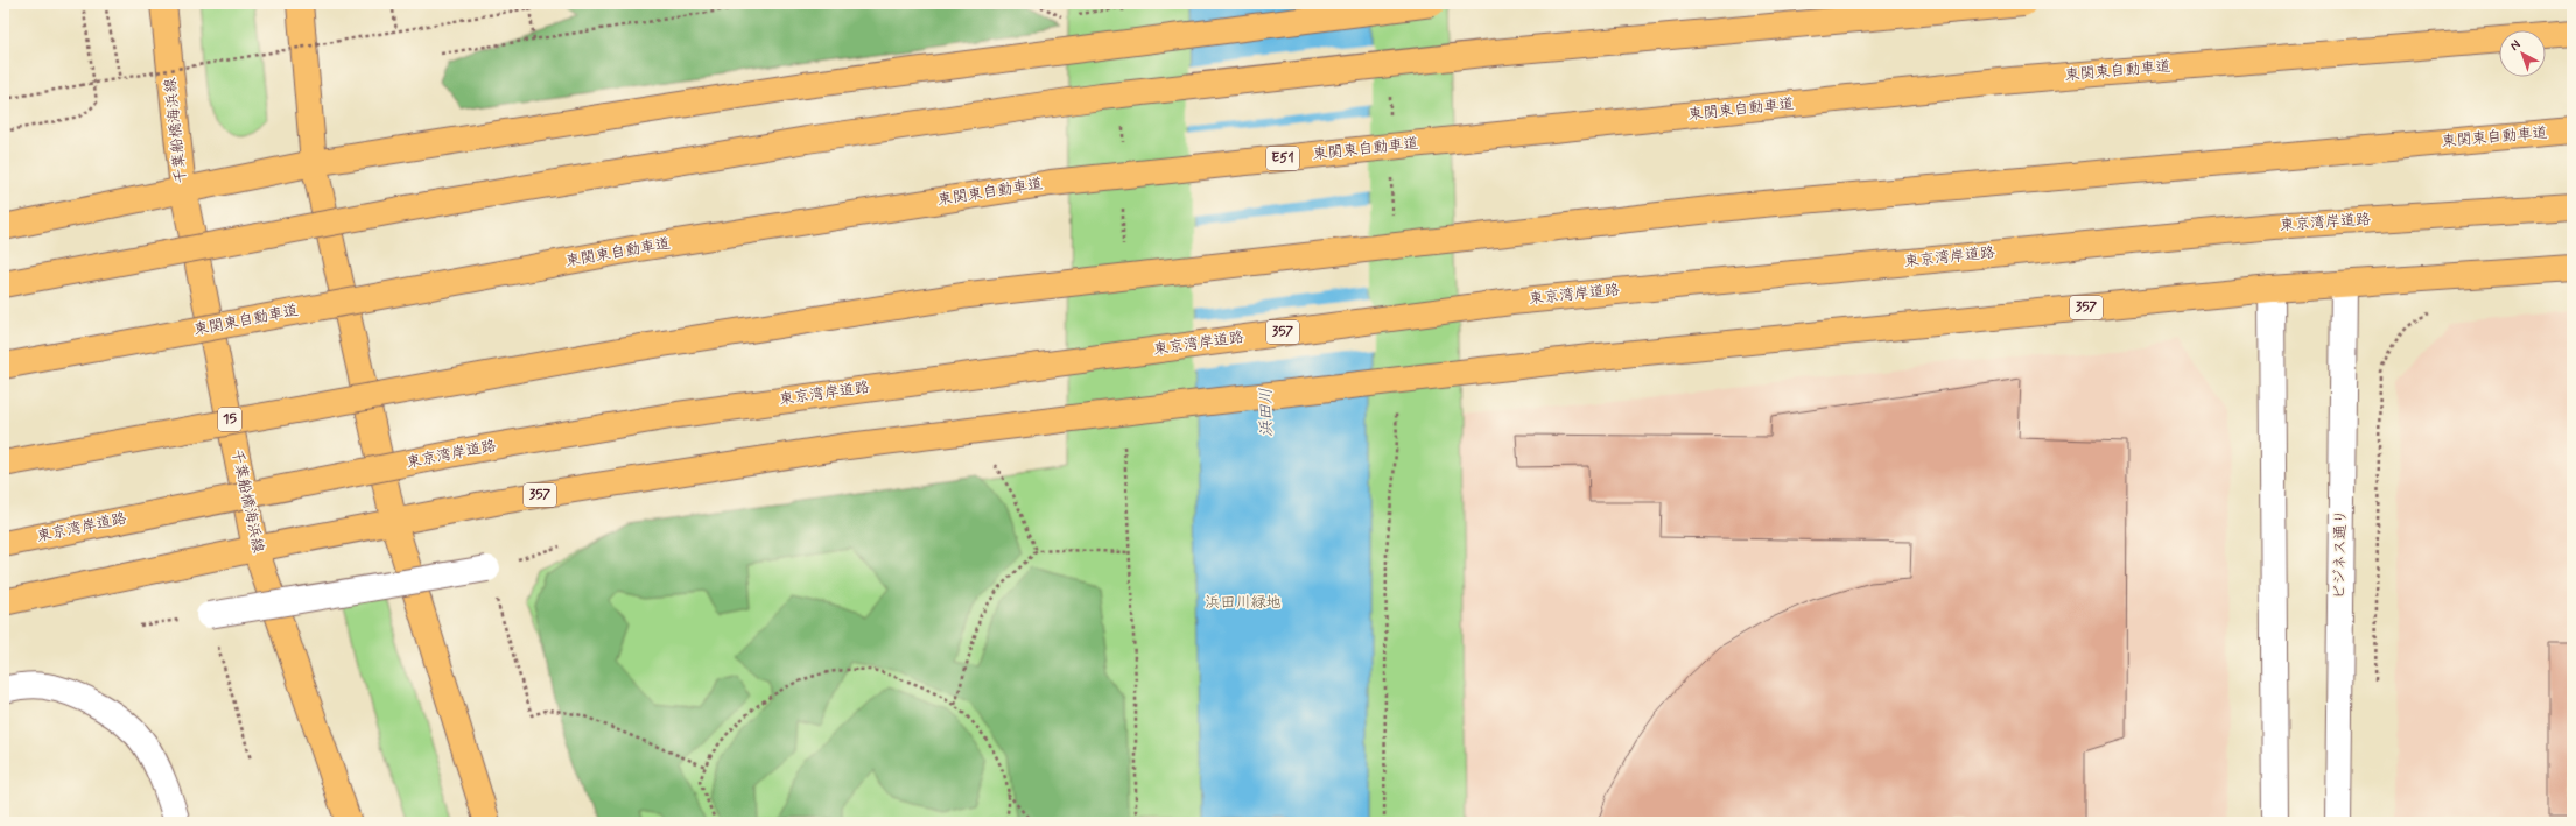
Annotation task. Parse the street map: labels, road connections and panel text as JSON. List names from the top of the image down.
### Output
{
  "streets": {
    "main road": [
      "東関東自動車道",
      "千葉船橋海浜線",
      "E51",
      "東京湾岸道路",
      "357",
      "15"
    ],
    "street": ["ビジネス通り"]
  },
  "crossings": [
    ["千葉船橋海浜線", "357"],
    ["357", "ビジネス通り"]
  ],
  "water": ["浜田川"],
  "parks": ["浜田川緑地"],
  "north": "top left"
}
